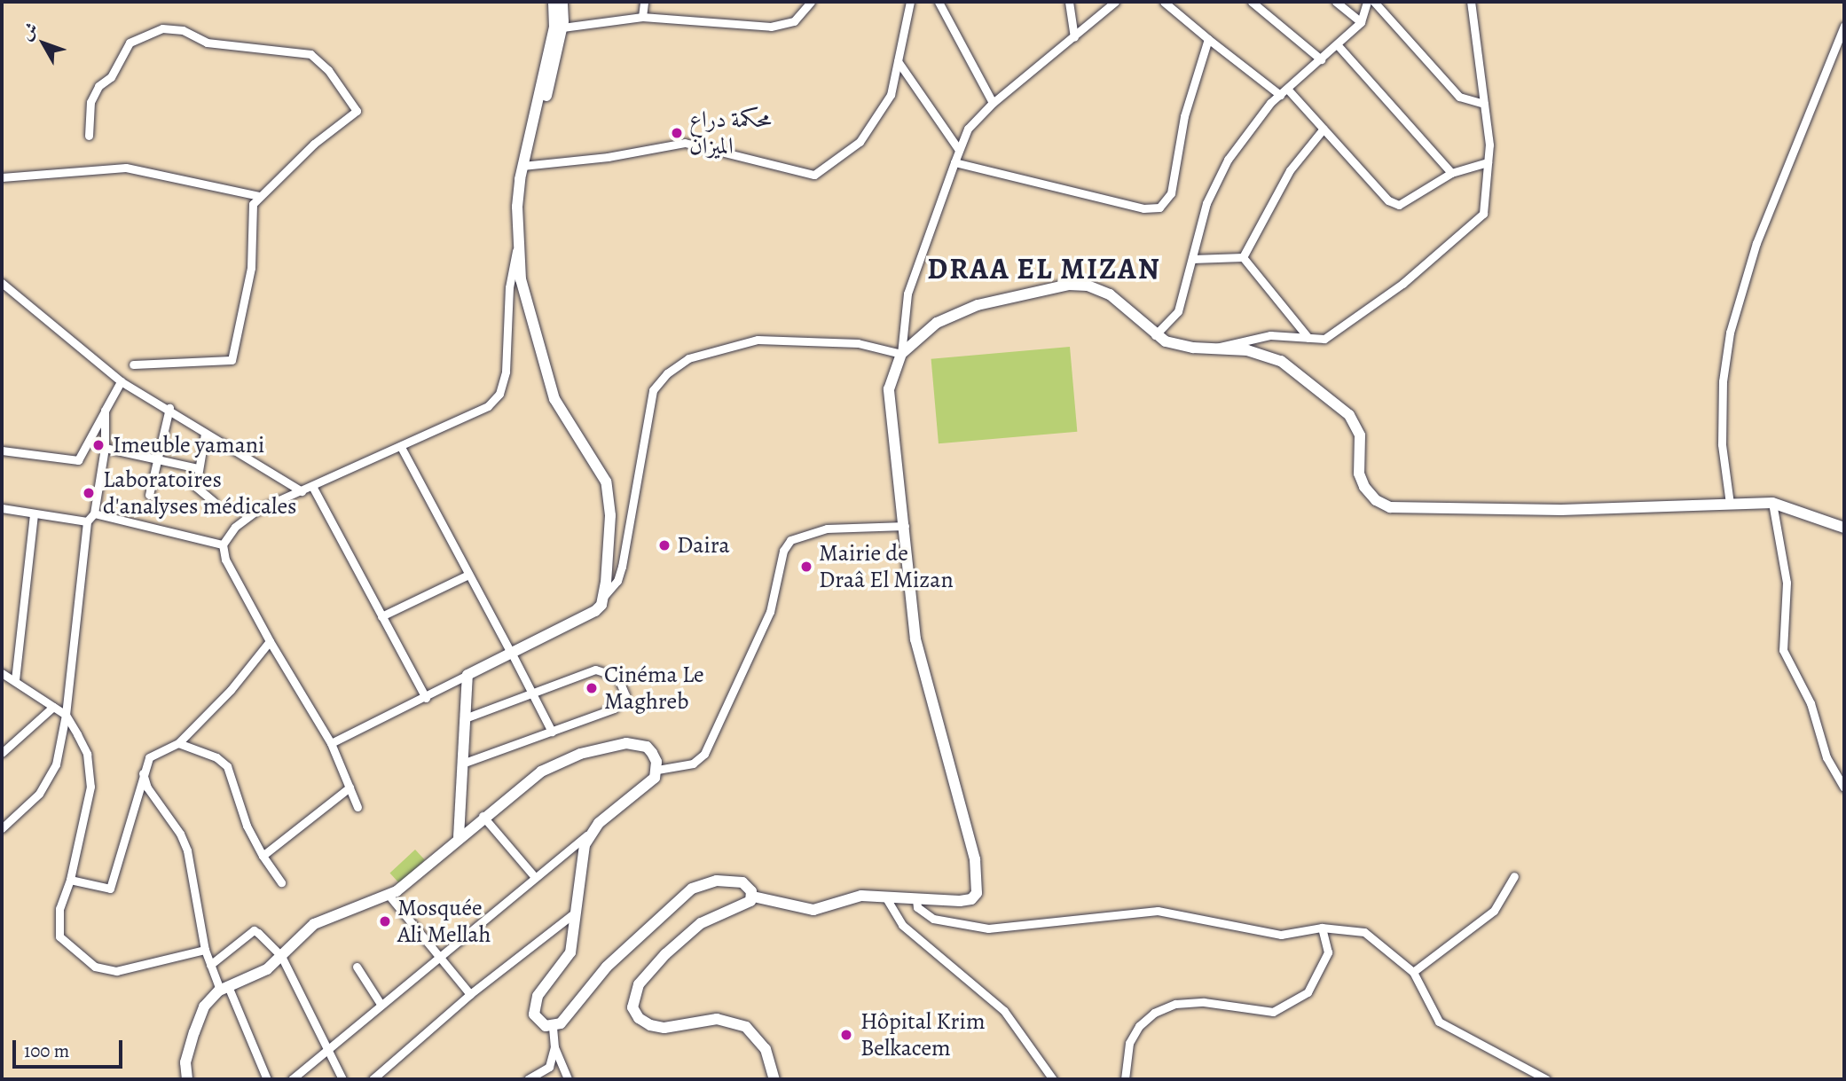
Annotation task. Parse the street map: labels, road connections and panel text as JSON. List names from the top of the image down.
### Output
{
  "districts": ["DRAA EL MIZAN"],
  "places": [
    "محكمة دراع الميزان",
    "Imeuble yamani",
    "Laboratoires d'analyses médicales",
    "Daira",
    "Mairie de Draâ El Mizan",
    "Cinéma Le Maghreb",
    "Mosquée Ali Mellah",
    "Hôpital Krim Belkacem"
  ],
  "scale_bar": "100 m",
  "north": "top left"
}
